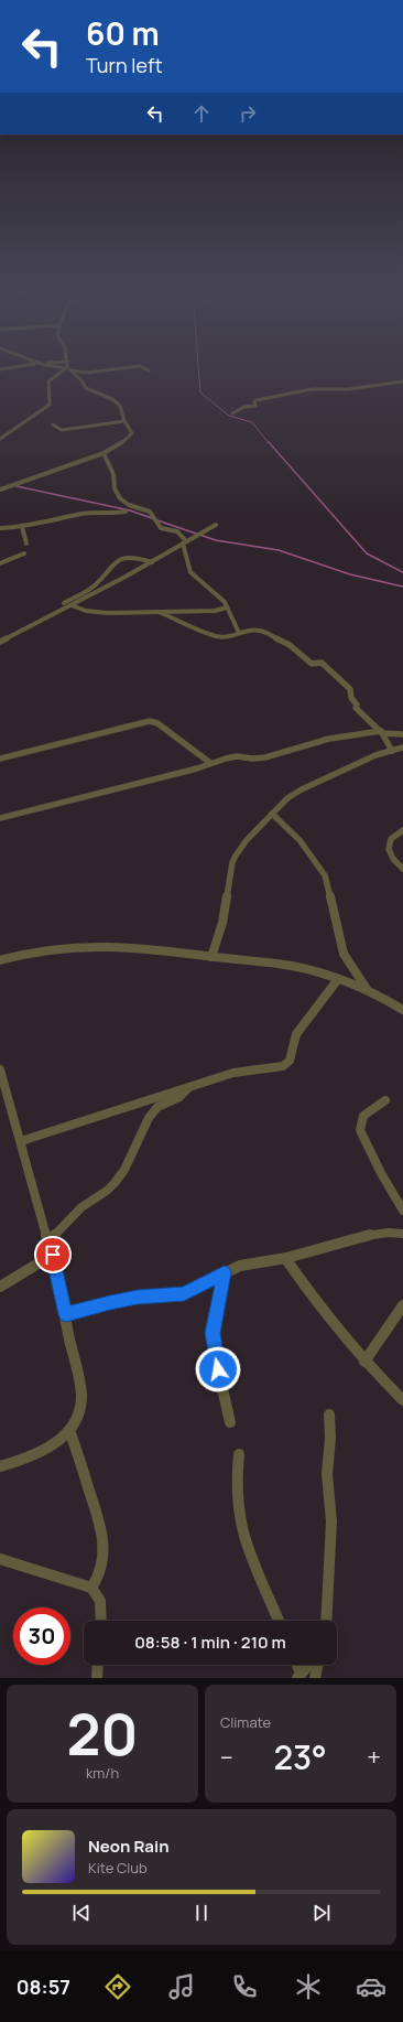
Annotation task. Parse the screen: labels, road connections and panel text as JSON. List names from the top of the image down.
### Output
{
  "page": {
    "turn": ["60 m", "Turn left"],
    "limit": "30",
    "trip": "08:58 · 1 min · 210 m",
    "tile": [
      ["20", "km/h"],
      "Climate"
    ],
    "heat": ["−", "23°", "+"],
    "song": ["Neon Rain", "Kite Club"],
    "tabs": "08:57"
  }
}
